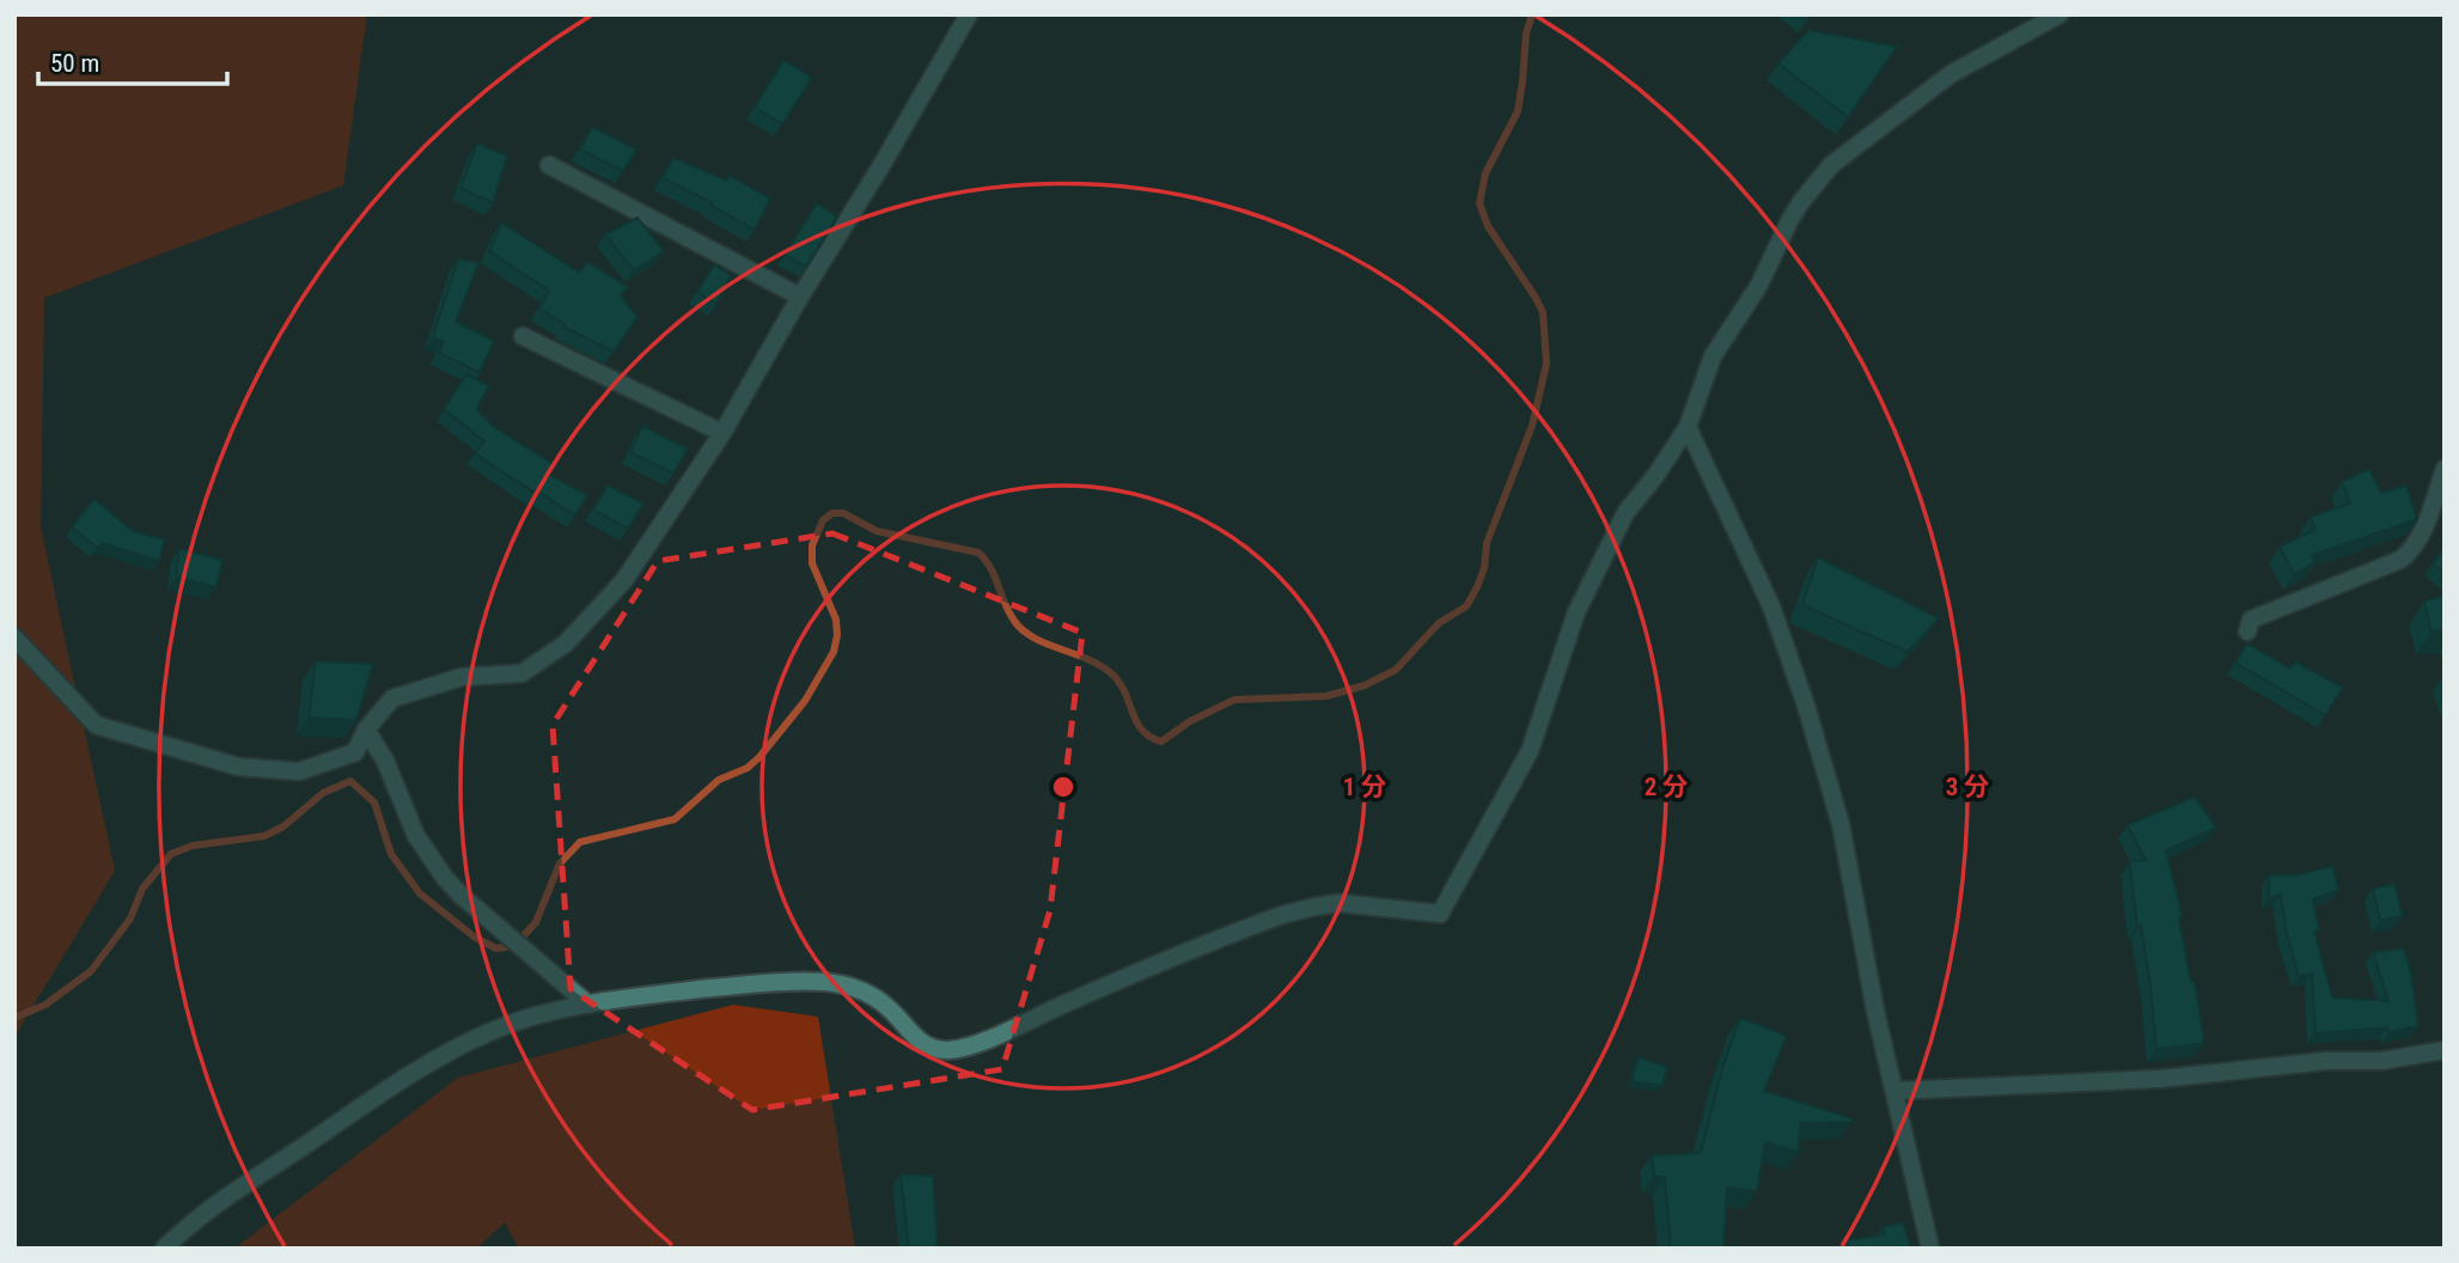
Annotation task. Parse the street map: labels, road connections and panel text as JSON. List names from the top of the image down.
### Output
{
  "scale_bar": "50 m",
  "rings": ["1 分", "2 分", "3 分"]
}
